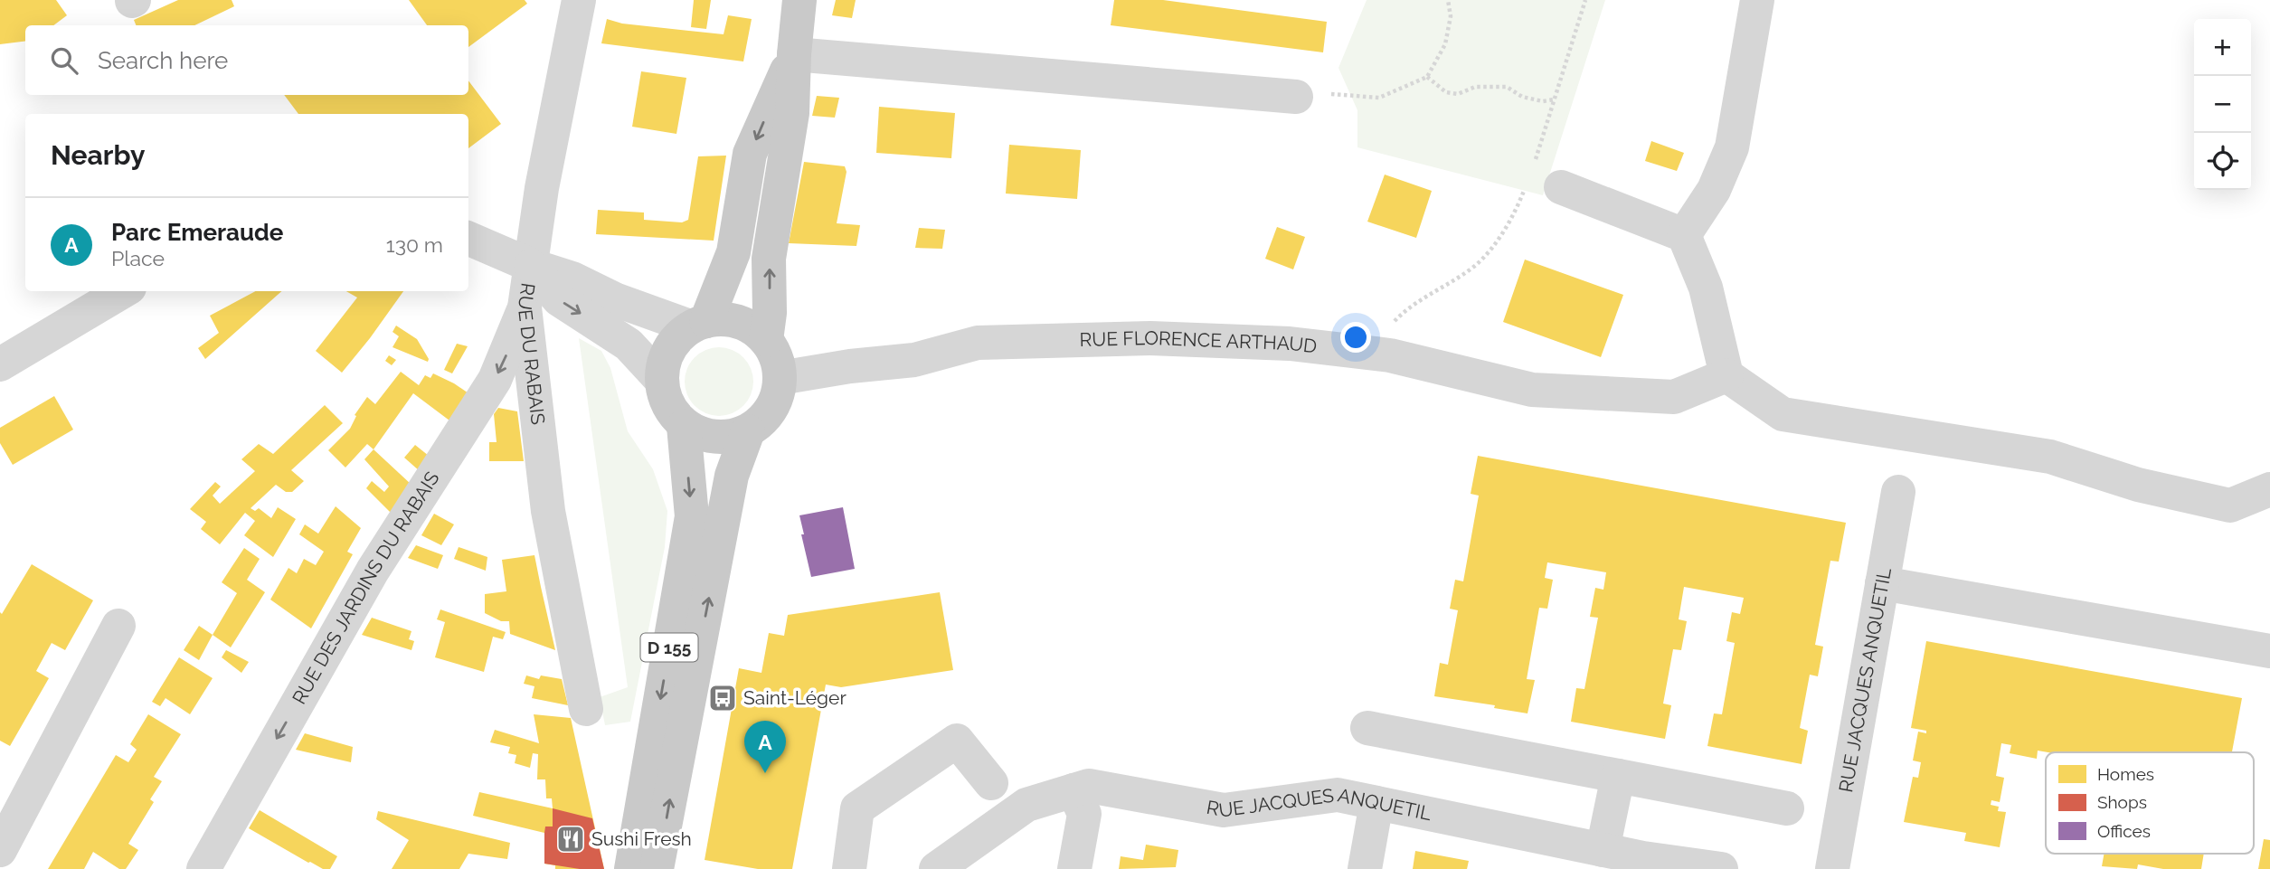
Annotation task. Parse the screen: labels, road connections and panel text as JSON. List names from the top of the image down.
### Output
{
  "streets": {
    "main road": ["D 155"],
    "street": [
      "RUE FLORENCE ARTHAUD",
      "RUE DU RABAIS",
      "RUE DES JARDINS DU RABAIS",
      "RUE JACQUES ANQUETIL"
    ]
  },
  "crossings": [
    ["RUE FLORENCE ARTHAUD", "D 155"],
    ["RUE DU RABAIS", "RUE DES JARDINS DU RABAIS"]
  ],
  "one_way": ["RUE DES JARDINS DU RABAIS"],
  "places": {
    "bus stop": ["Saint-Léger"],
    "restaurant": ["Sushi Fresh"]
  },
  "legend": ["Homes", "Shops", "Offices"],
  "page": {
    "map_buttons": ["+", "−"],
    "search": "Search here",
    "heading": "Nearby",
    "list": [
      {
        "mark": "A",
        "name": "Parc Emeraude",
        "note": "Place",
        "value": "130 m"
      }
    ],
    "pins": "A"
  }
}
